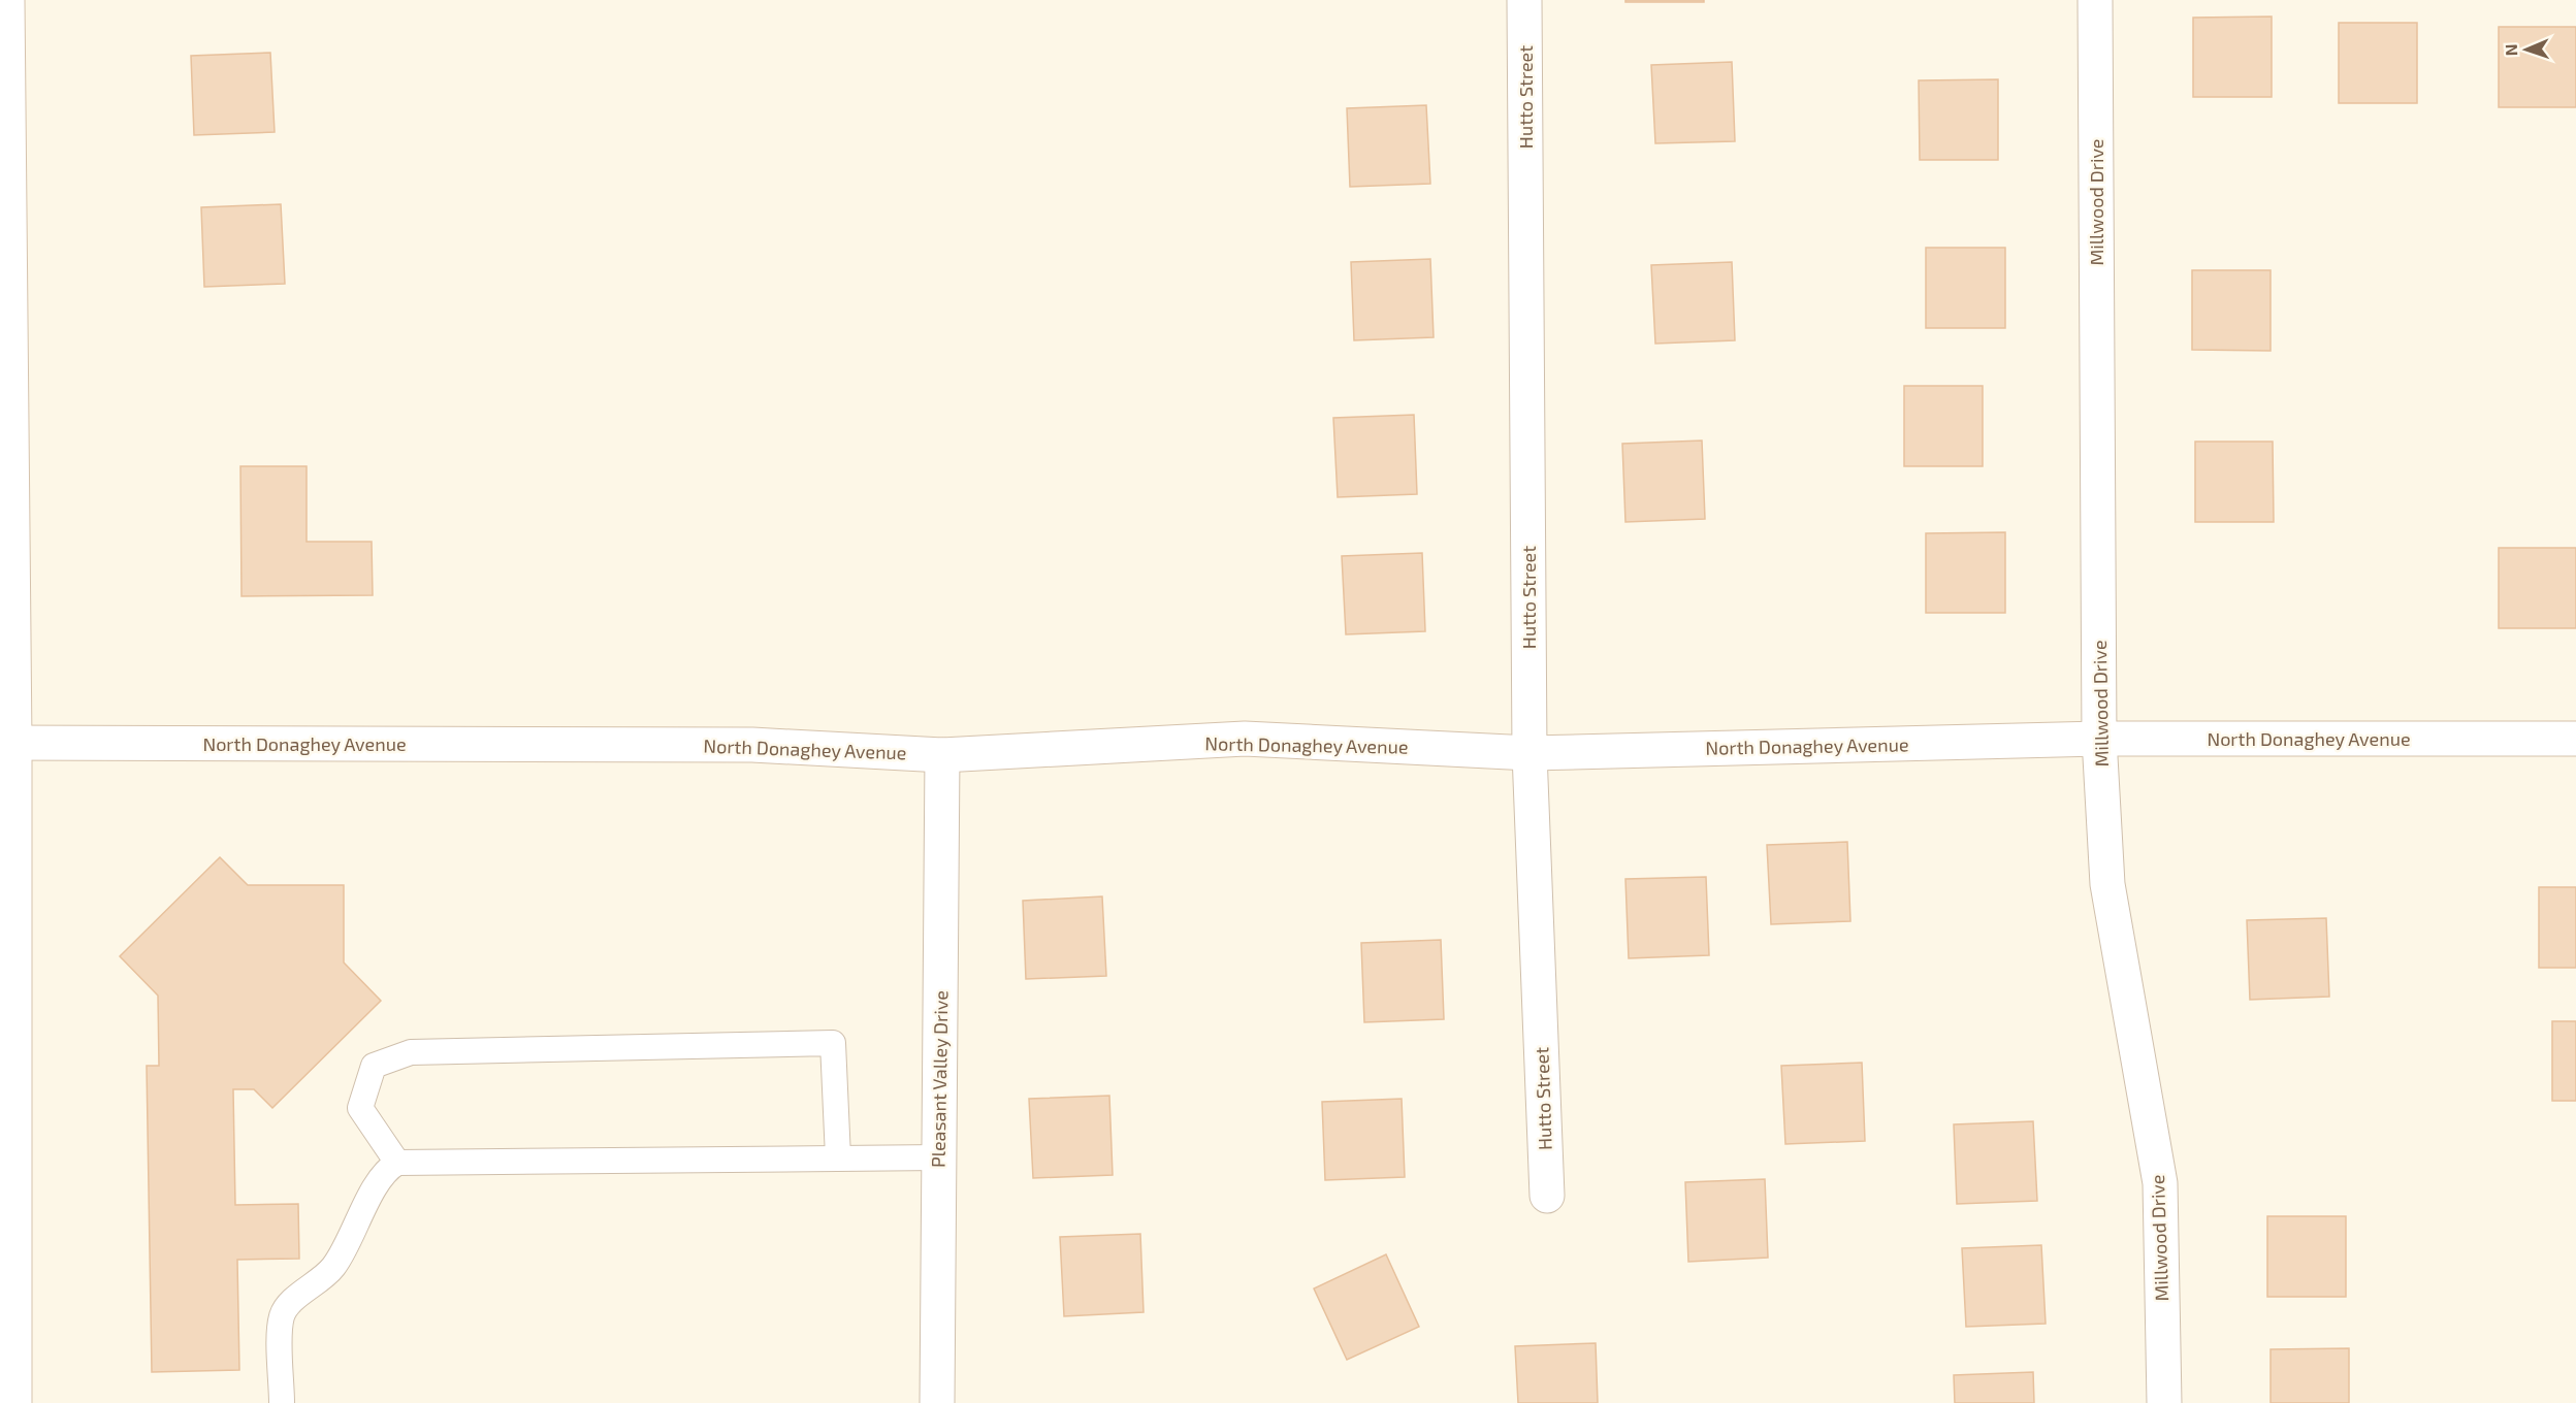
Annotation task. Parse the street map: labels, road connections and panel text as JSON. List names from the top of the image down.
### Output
{
  "streets": {
    "street": [
      "Hutto Street",
      "Millwood Drive",
      "North Donaghey Avenue",
      "Pleasant Valley Drive"
    ]
  },
  "crossings": [
    ["Hutto Street", "North Donaghey Avenue"],
    ["Millwood Drive", "North Donaghey Avenue"],
    ["North Donaghey Avenue", "Pleasant Valley Drive"]
  ],
  "north": "left"
}
